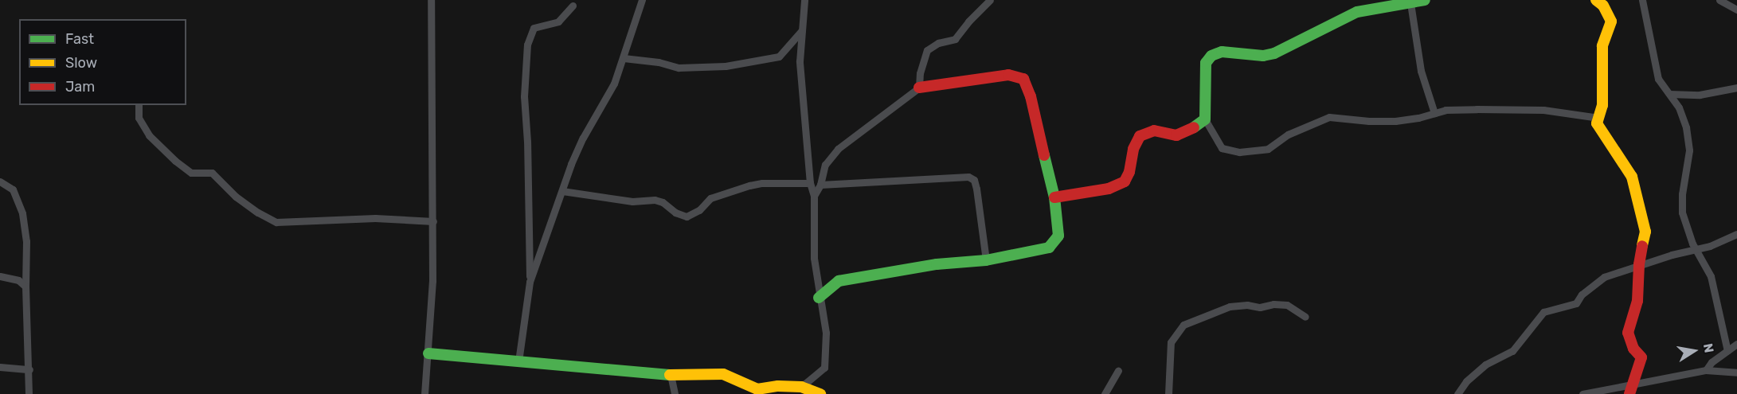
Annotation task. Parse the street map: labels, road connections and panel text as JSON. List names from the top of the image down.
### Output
{
  "legend": ["Fast", "Slow", "Jam"],
  "north": "right"
}
